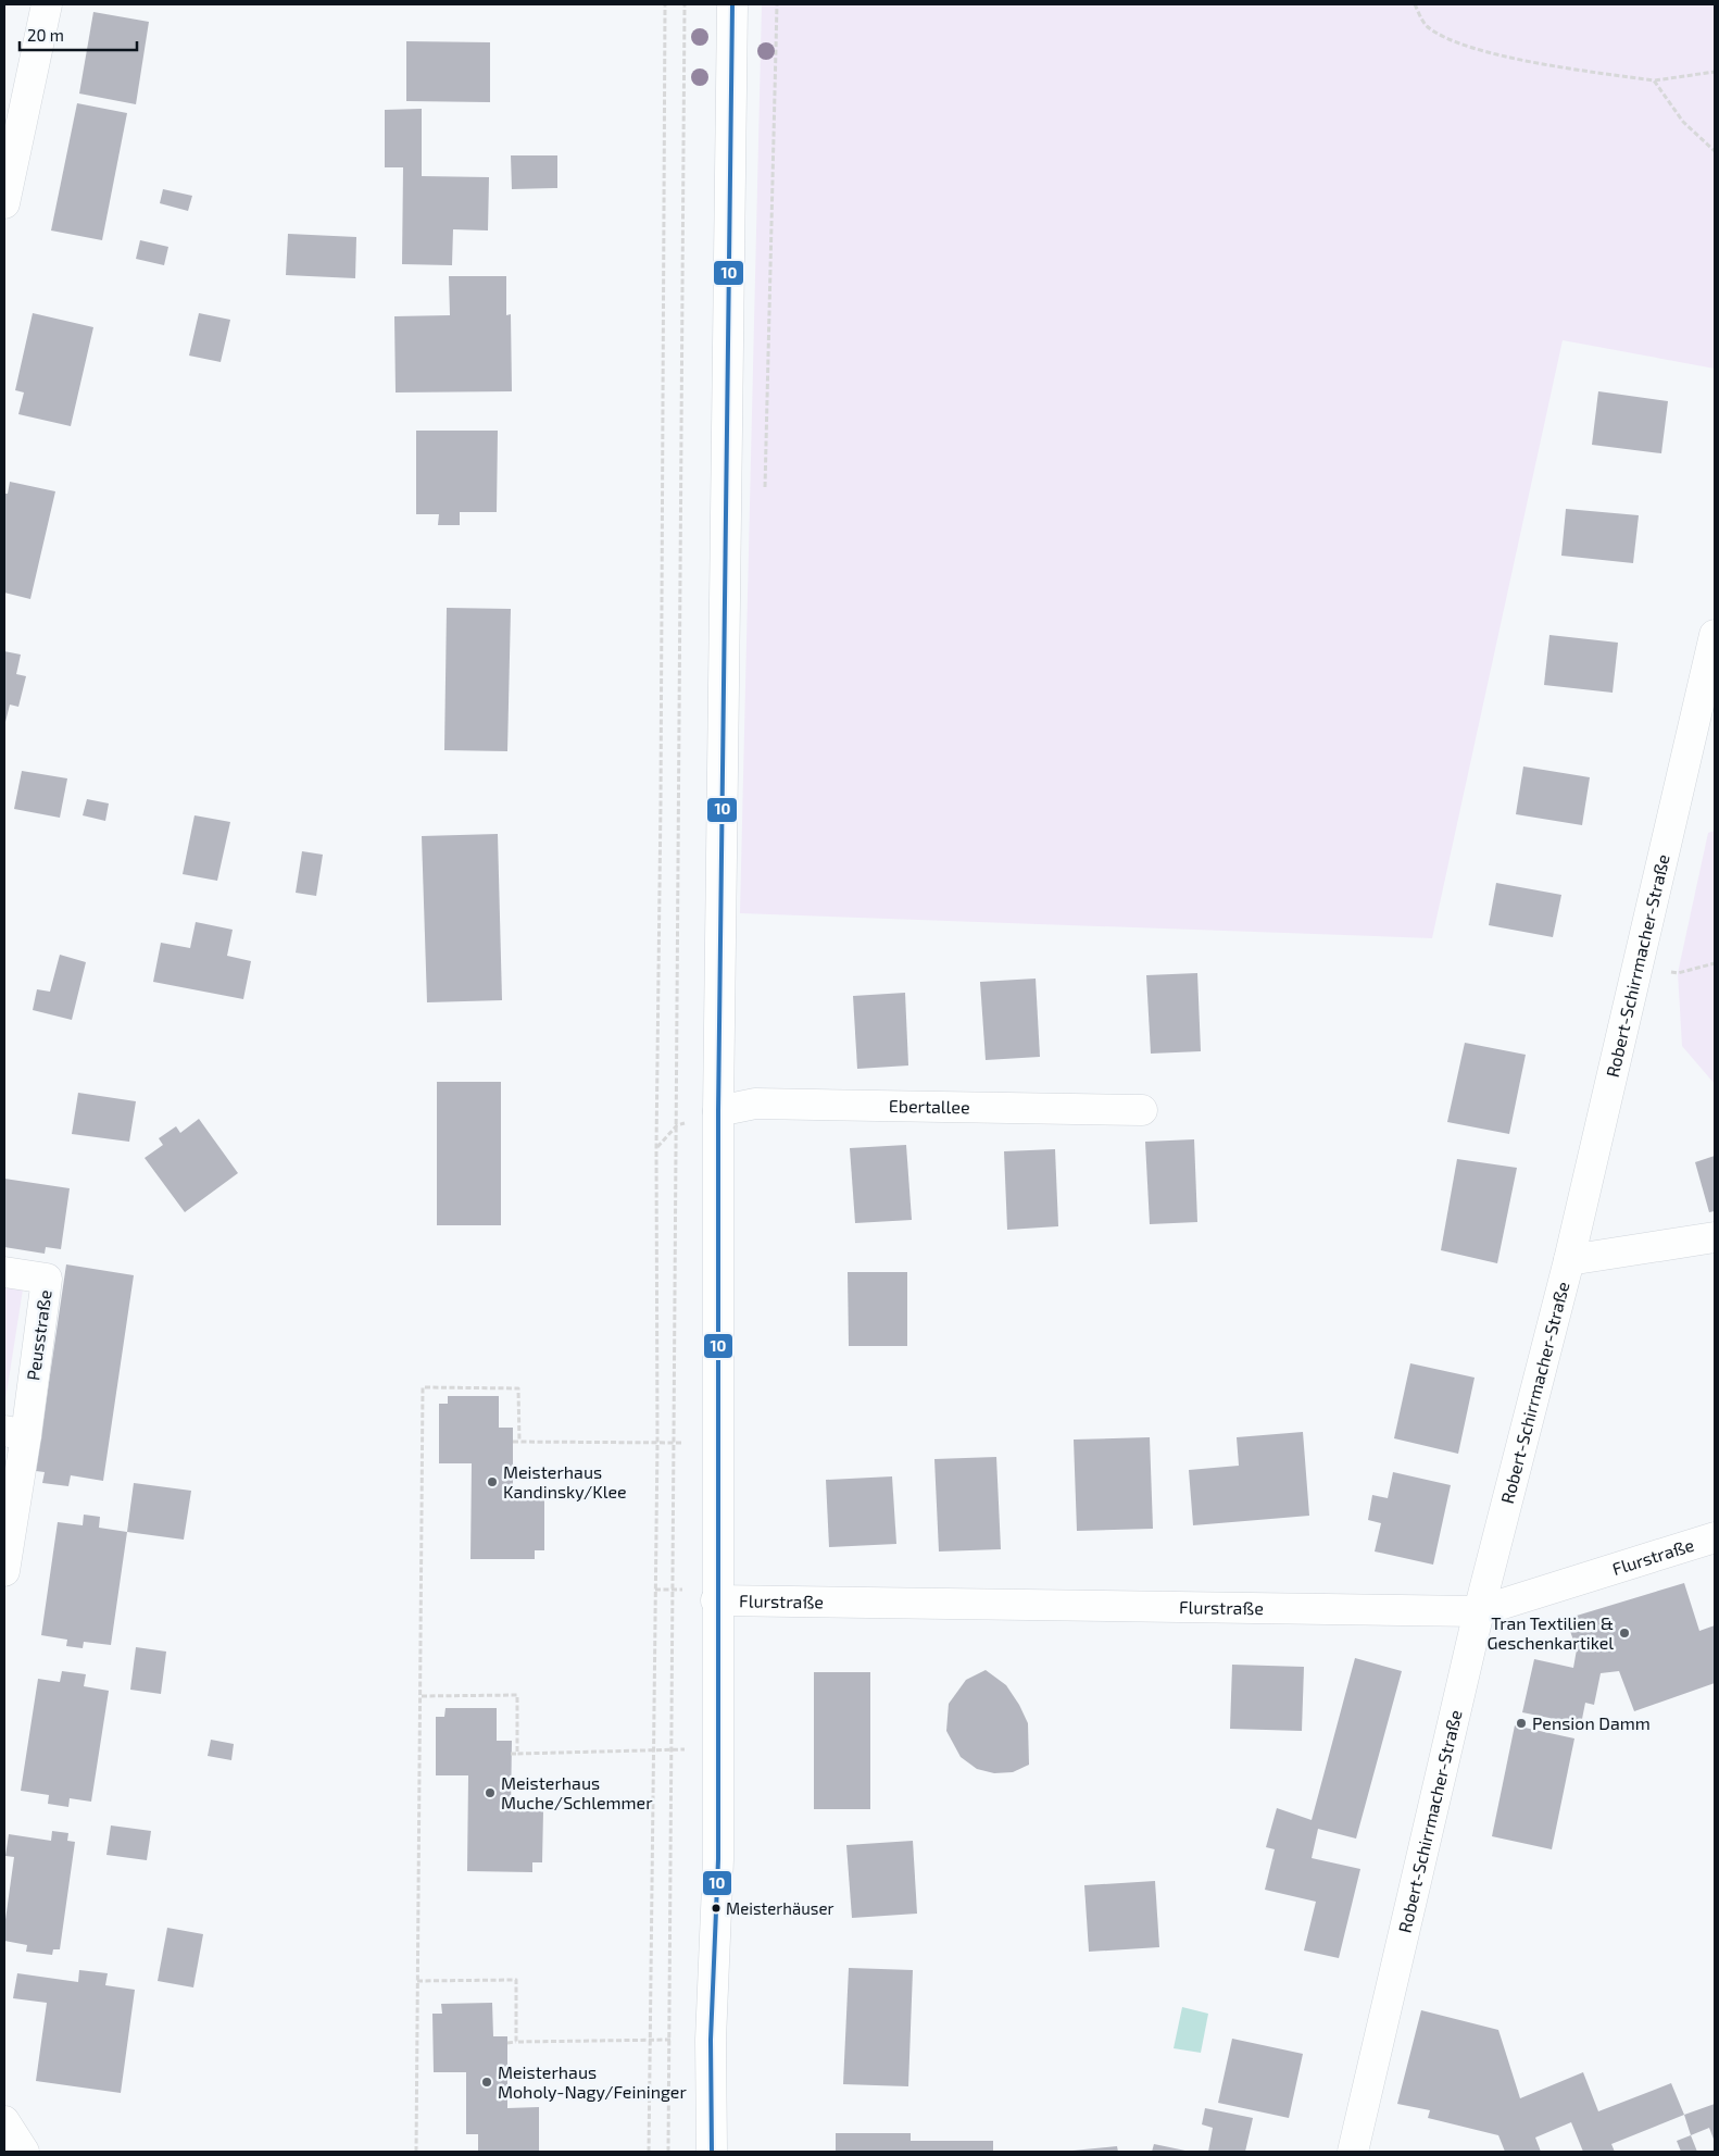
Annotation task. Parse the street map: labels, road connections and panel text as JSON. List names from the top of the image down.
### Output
{
  "streets": {
    "street": [
      "Robert-Schirrmacher-Straße",
      "Ebertallee",
      "Peusstraße",
      "Flurstraße"
    ]
  },
  "crossings": [
    ["Robert-Schirrmacher-Straße", "Flurstraße"]
  ],
  "places": [
    "Meisterhaus Kandinsky/Klee",
    "Tran Textilien & Geschenkartikel",
    "Pension Damm",
    "Meisterhaus Muche/Schlemmer",
    "Meisterhäuser",
    "Meisterhaus Moholy-Nagy/Feininger"
  ],
  "lines": ["transit line 10"],
  "scale_bar": "20 m"
}
